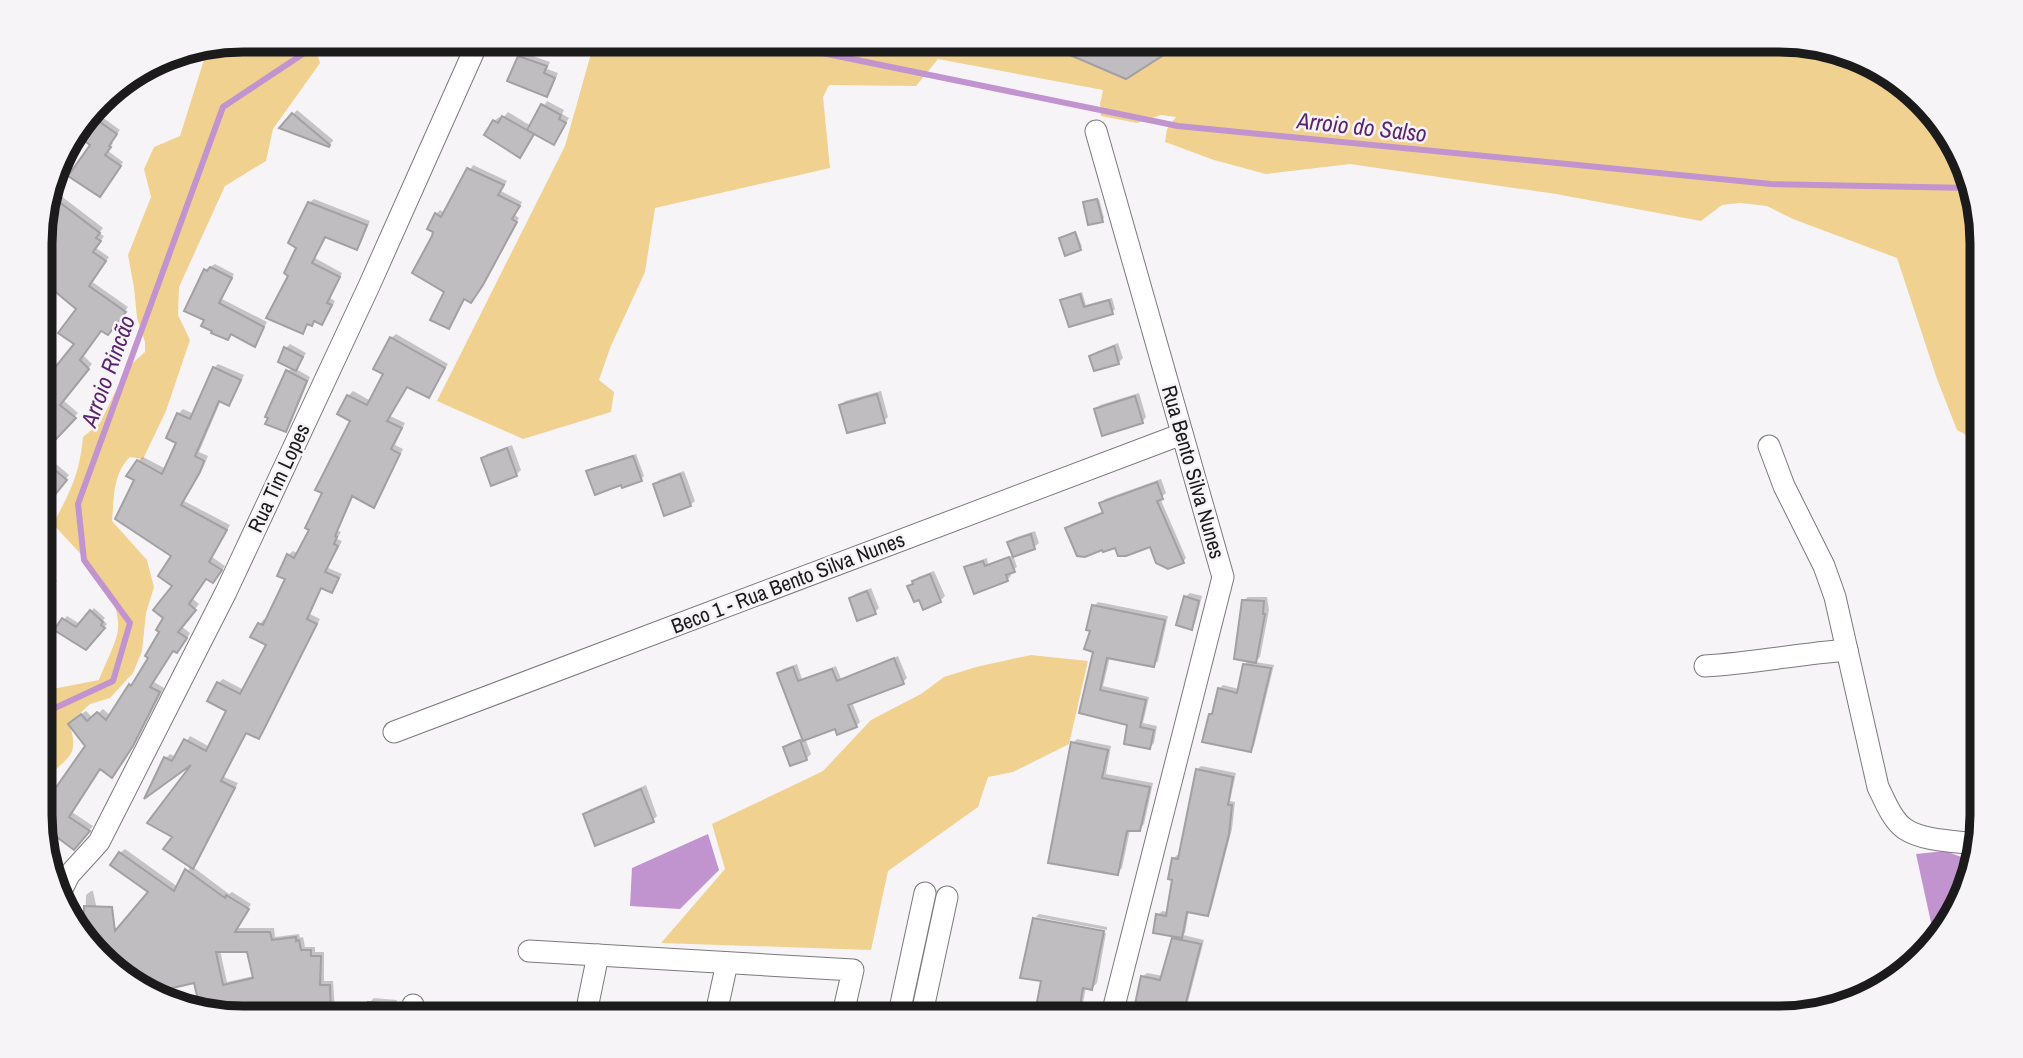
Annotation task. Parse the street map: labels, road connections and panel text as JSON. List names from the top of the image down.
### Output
{
  "streets": {
    "street": ["Rua Bento Silva Nunes", "Rua Tim Lopes", "Beco 1 - Rua Bento Silva Nunes"]
  },
  "crossings": [
    ["Rua Bento Silva Nunes", "Beco 1 - Rua Bento Silva Nunes"]
  ],
  "water": ["Arroio do Salso", "Arroio Rincão"]
}
